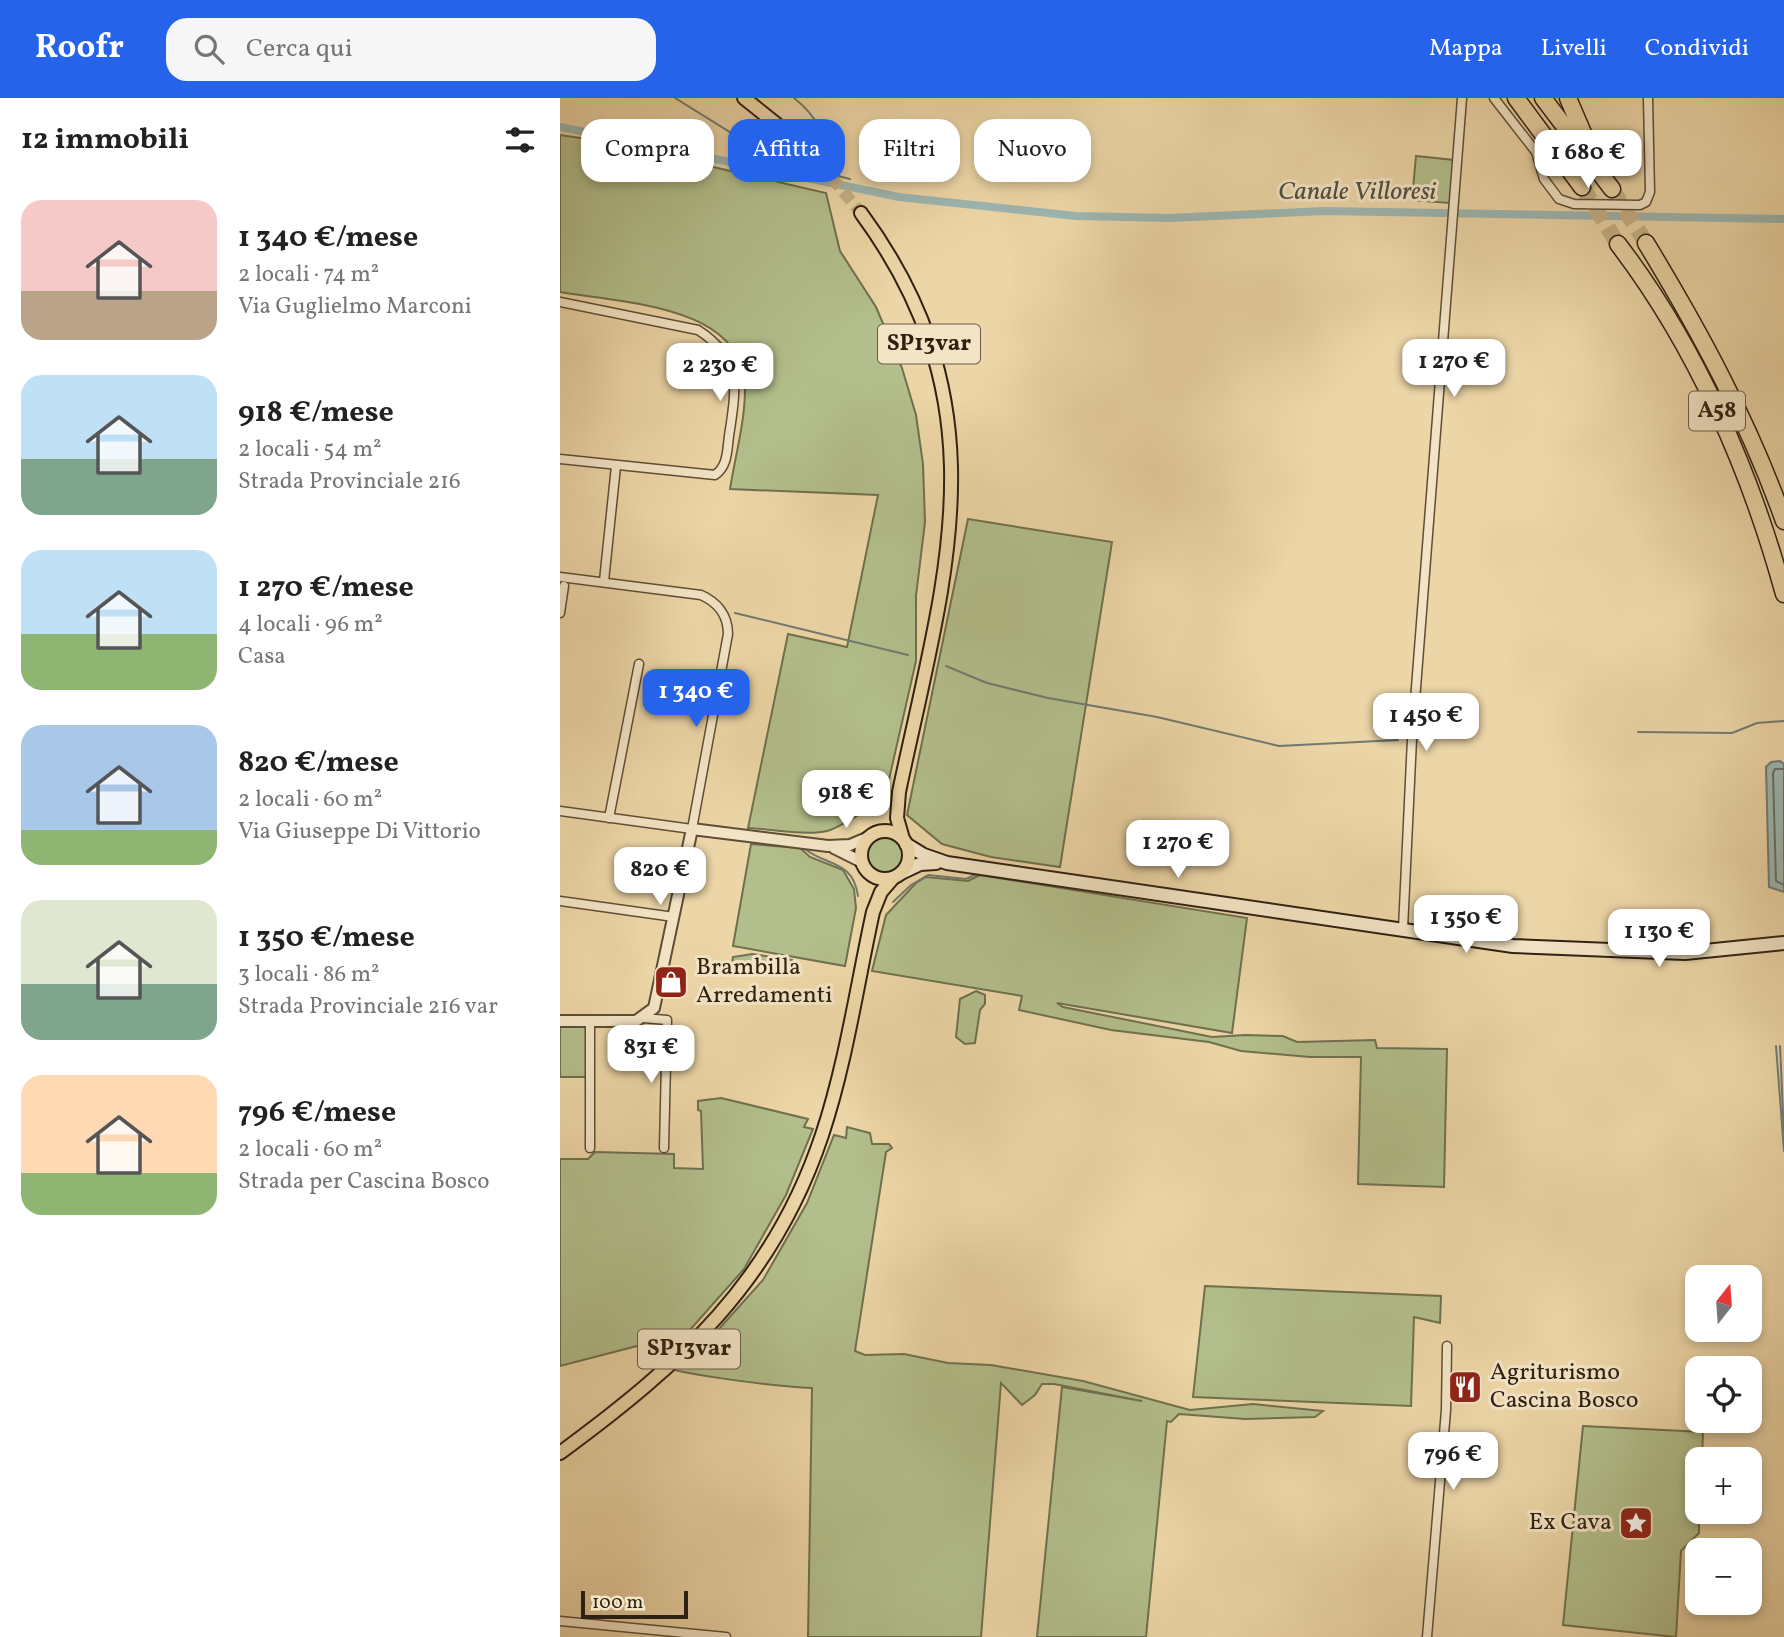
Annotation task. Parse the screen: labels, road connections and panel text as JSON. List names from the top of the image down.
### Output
{
  "streets": {
    "highway": ["A58"],
    "main road": ["SP13var"]
  },
  "water": ["Canale Villoresi"],
  "places": {
    "shop": ["Brambilla Arredamenti"],
    "restaurant": ["Agriturismo Cascina Bosco"],
    "place": ["Ex Cava"]
  },
  "scale_bar": "100 m",
  "north": "top",
  "page": {
    "header": "Roofr",
    "search": "Cerca qui",
    "nav": ["Mappa", "Livelli", "Condividi"],
    "heading": "12 immobili",
    "chip": [
      "Compra",
      "Affitta",
      "Filtri",
      "Nuovo"
    ],
    "price": [
      "1 680 €",
      "1 270 €",
      "2 230 €",
      "1 340 €",
      "1 450 €",
      "918 €",
      "1 270 €",
      "820 €",
      "1 350 €",
      "1 130 €",
      "831 €",
      "796 €"
    ],
    "list": [
      {
        "name": "1 340 €/mese",
        "note": "2 locali · 74 m² · Via Guglielmo Marconi"
      },
      {
        "name": "918 €/mese",
        "note": "2 locali · 54 m² · Strada Provinciale 216"
      },
      {
        "name": "1 270 €/mese",
        "note": "4 locali · 96 m² · Casa"
      },
      {
        "name": "820 €/mese",
        "note": "2 locali · 60 m² · Via Giuseppe Di Vittorio"
      },
      {
        "name": "1 350 €/mese",
        "note": "3 locali · 86 m² · Strada Provinciale 216 var"
      },
      {
        "name": "796 €/mese",
        "note": "2 locali · 60 m² · Strada per Cascina Bosco"
      }
    ],
    "map_buttons": ["+", "−"],
    "scale": "100 m"
  }
}
